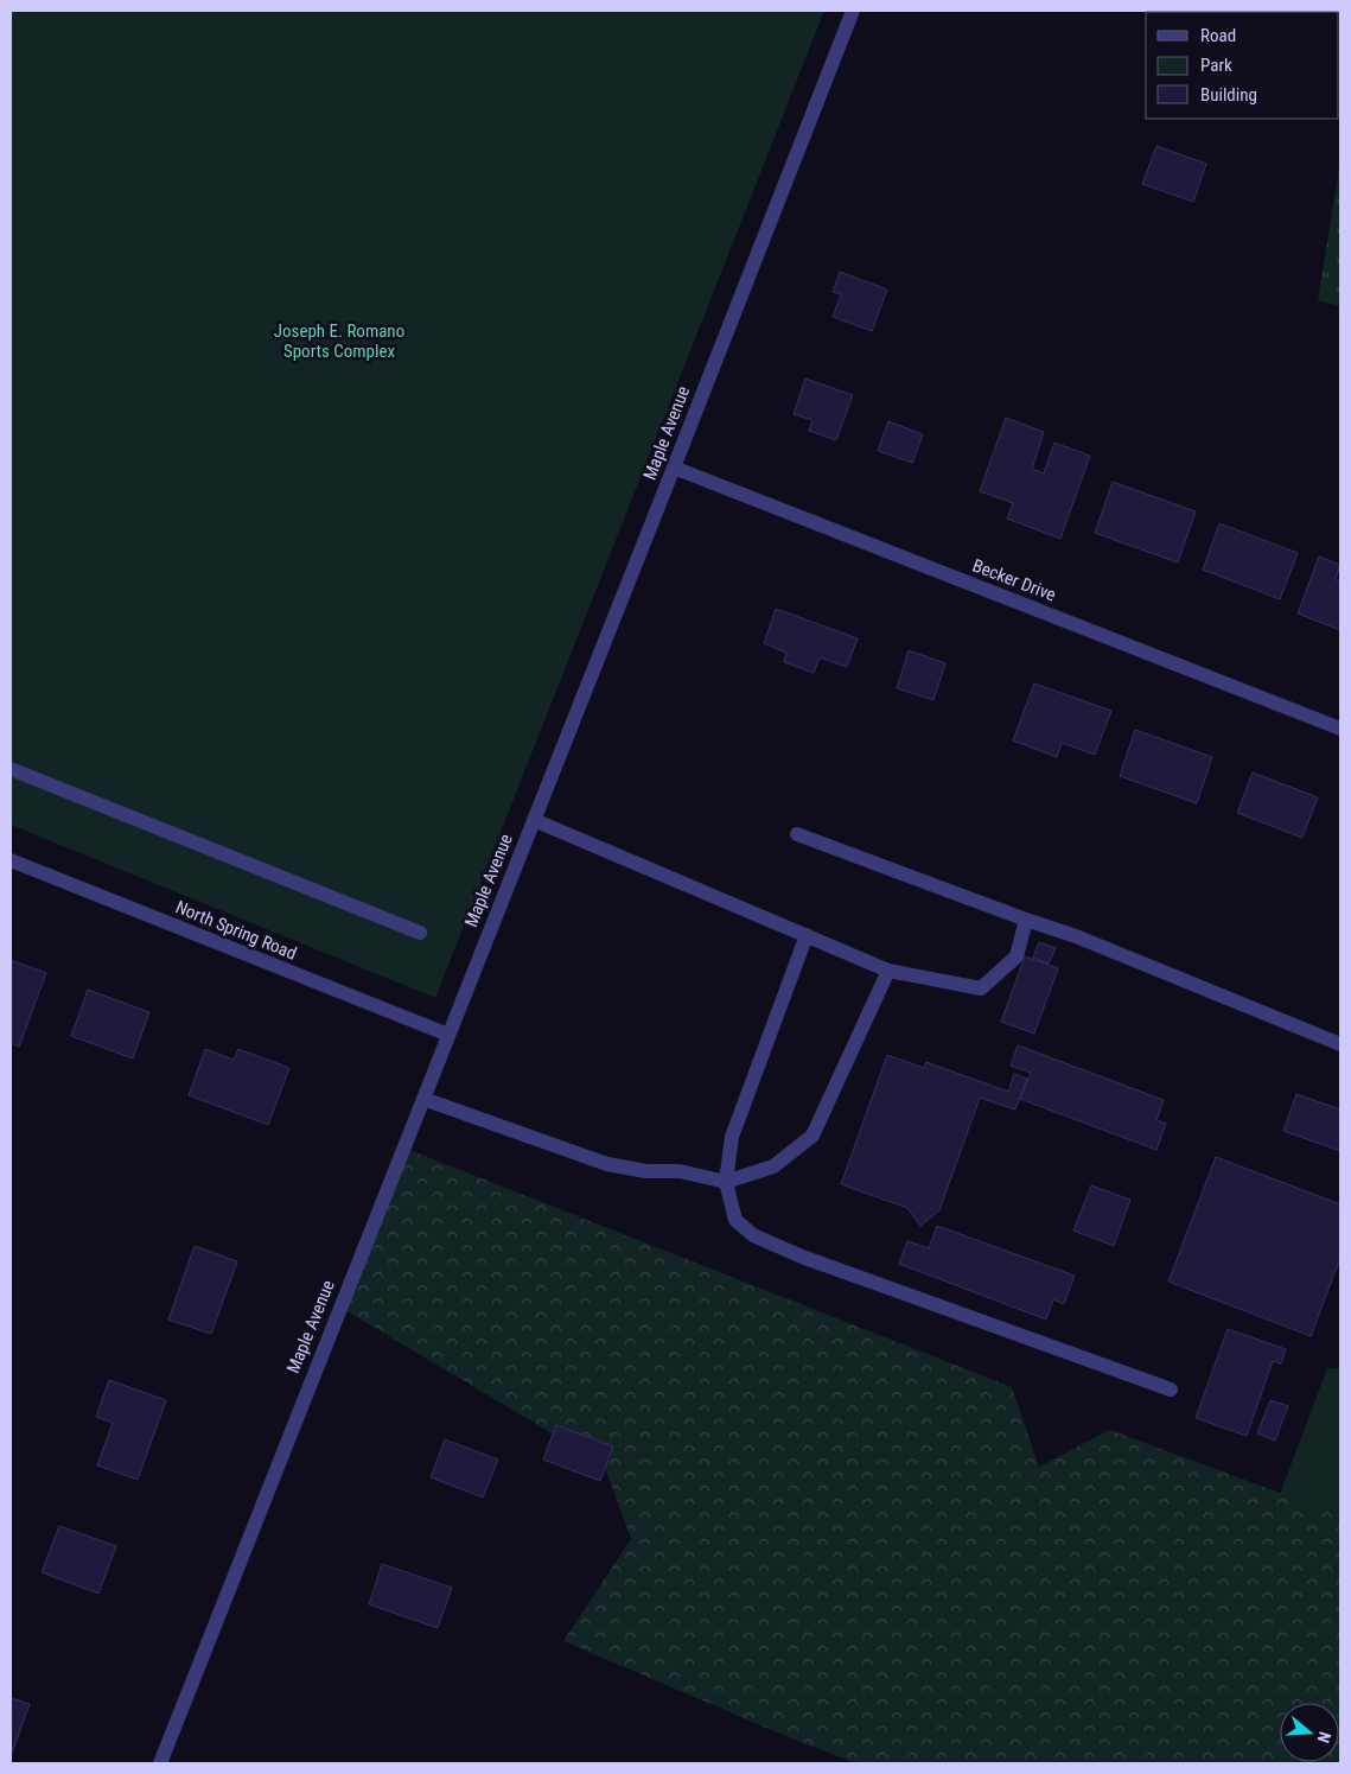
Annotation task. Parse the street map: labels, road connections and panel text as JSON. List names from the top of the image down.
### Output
{
  "streets": {
    "street": ["Maple Avenue", "Becker Drive", "North Spring Road"]
  },
  "crossings": [
    ["Maple Avenue", "Becker Drive"],
    ["Maple Avenue", "North Spring Road"]
  ],
  "parks": ["Joseph E. Romano Sports Complex"],
  "legend": ["Road", "Park", "Building"],
  "north": "right"
}
